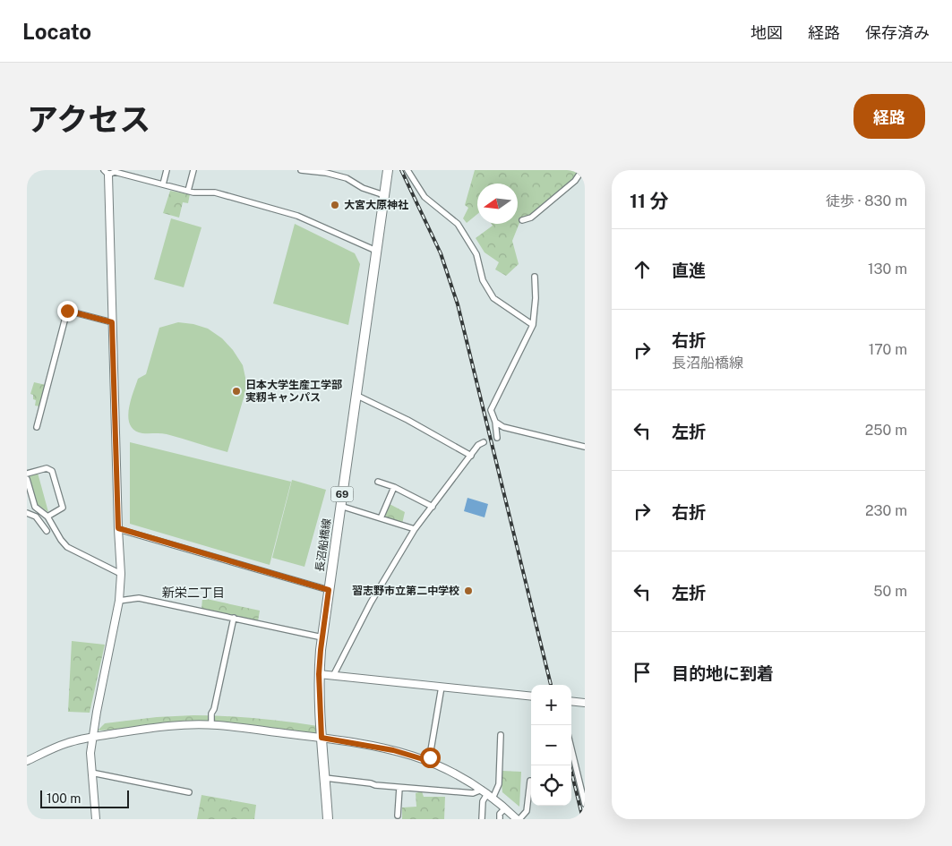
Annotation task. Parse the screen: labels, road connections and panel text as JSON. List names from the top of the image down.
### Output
{
  "streets": {
    "main road": ["69", "長沼船橋線"]
  },
  "districts": ["新栄二丁目"],
  "places": ["大宮大原神社", "日本大学生産工学部 実籾キャンパス", "習志野市立第二中学校"],
  "scale_bar": "100 m",
  "north": "left",
  "page": {
    "header": "Locato",
    "nav": ["地図", "経路", "保存済み"],
    "title": "アクセス",
    "buttons": "経路",
    "heading": ["11 分", "徒歩 · 830 m"],
    "list": [
      ["直進", "130 m"],
      ["右折", "長沼船橋線", "170 m"],
      ["左折", "250 m"],
      ["右折", "230 m"],
      ["左折", "50 m"],
      "目的地に到着"
    ],
    "map_buttons": ["+", "−"],
    "scale": "100 m"
  }
}
